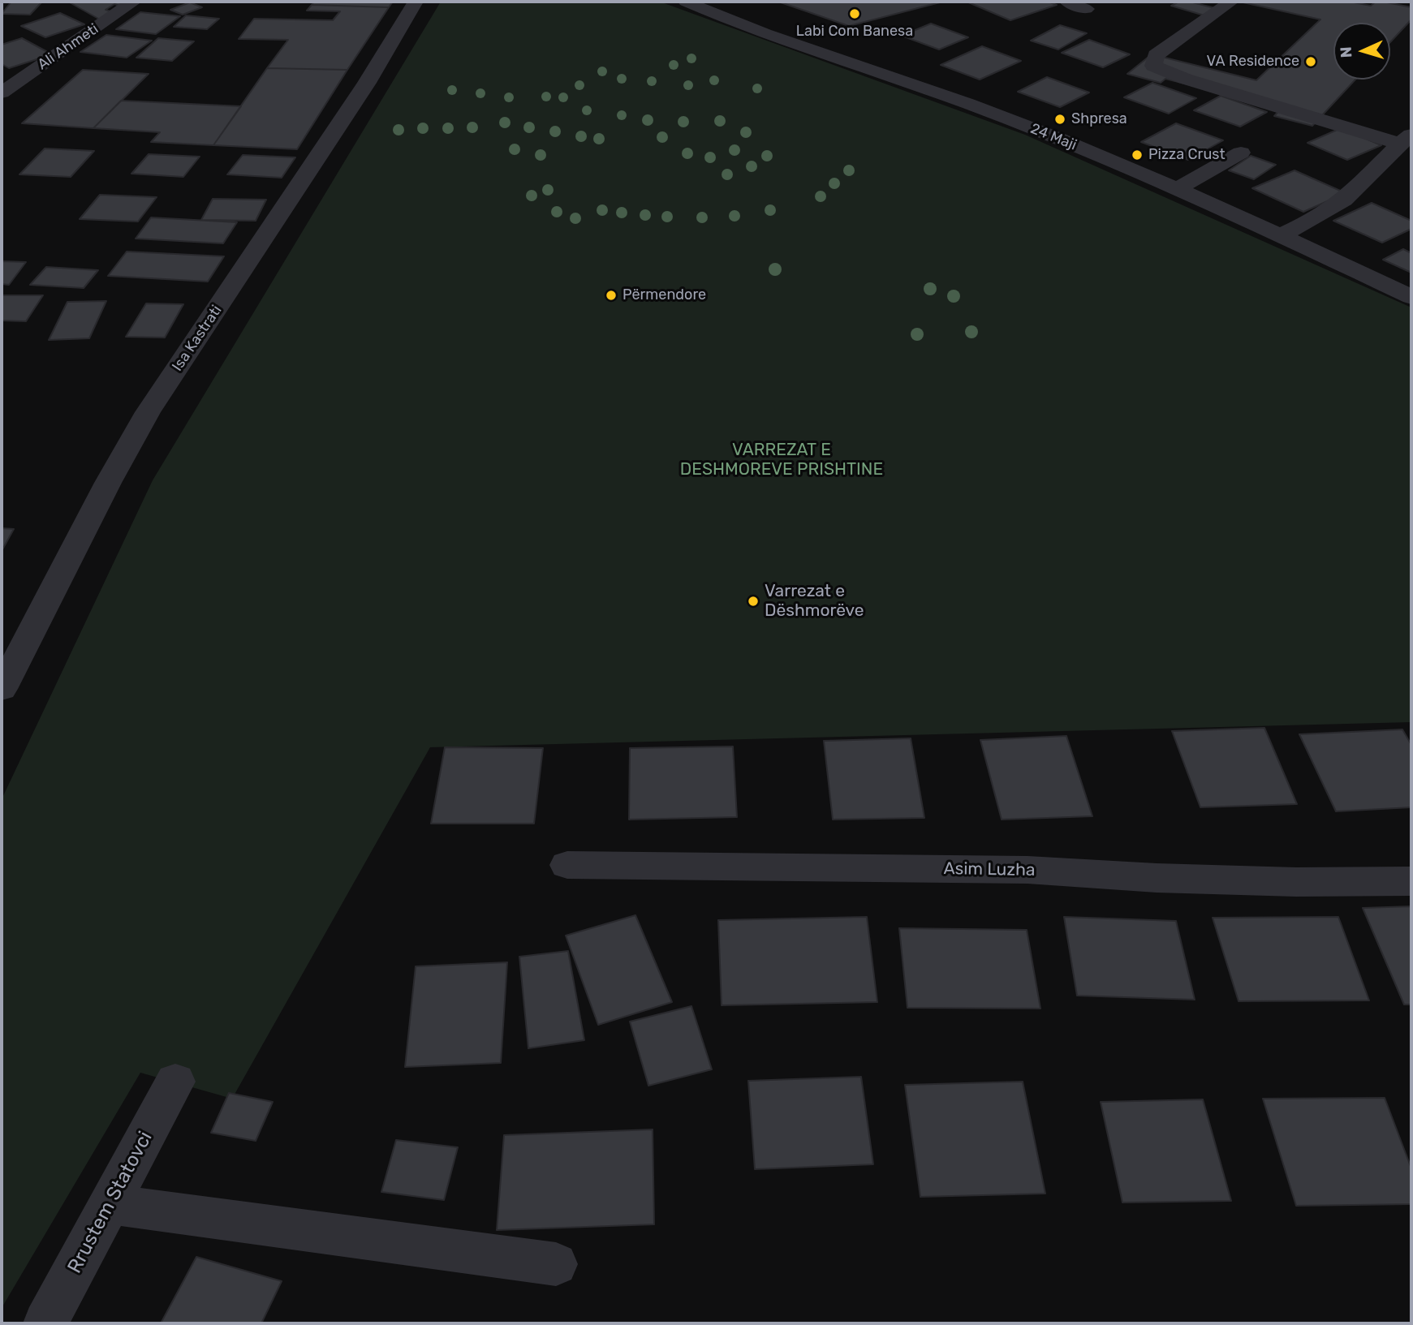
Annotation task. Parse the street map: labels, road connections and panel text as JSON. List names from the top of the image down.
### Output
{
  "streets": {
    "street": [
      "Ali Ahmeti",
      "24 Maji",
      "Isa Kastrati",
      "Asim Luzha",
      "Rrustem Statovci"
    ]
  },
  "parks": ["VARREZAT E DESHMOREVE PRISHTINE"],
  "places": [
    "Labi Com Banesa",
    "VA Residence",
    "Shpresa",
    "Pizza Crust",
    "Përmendore",
    "Varrezat e Dëshmorëve"
  ],
  "north": "left"
}
